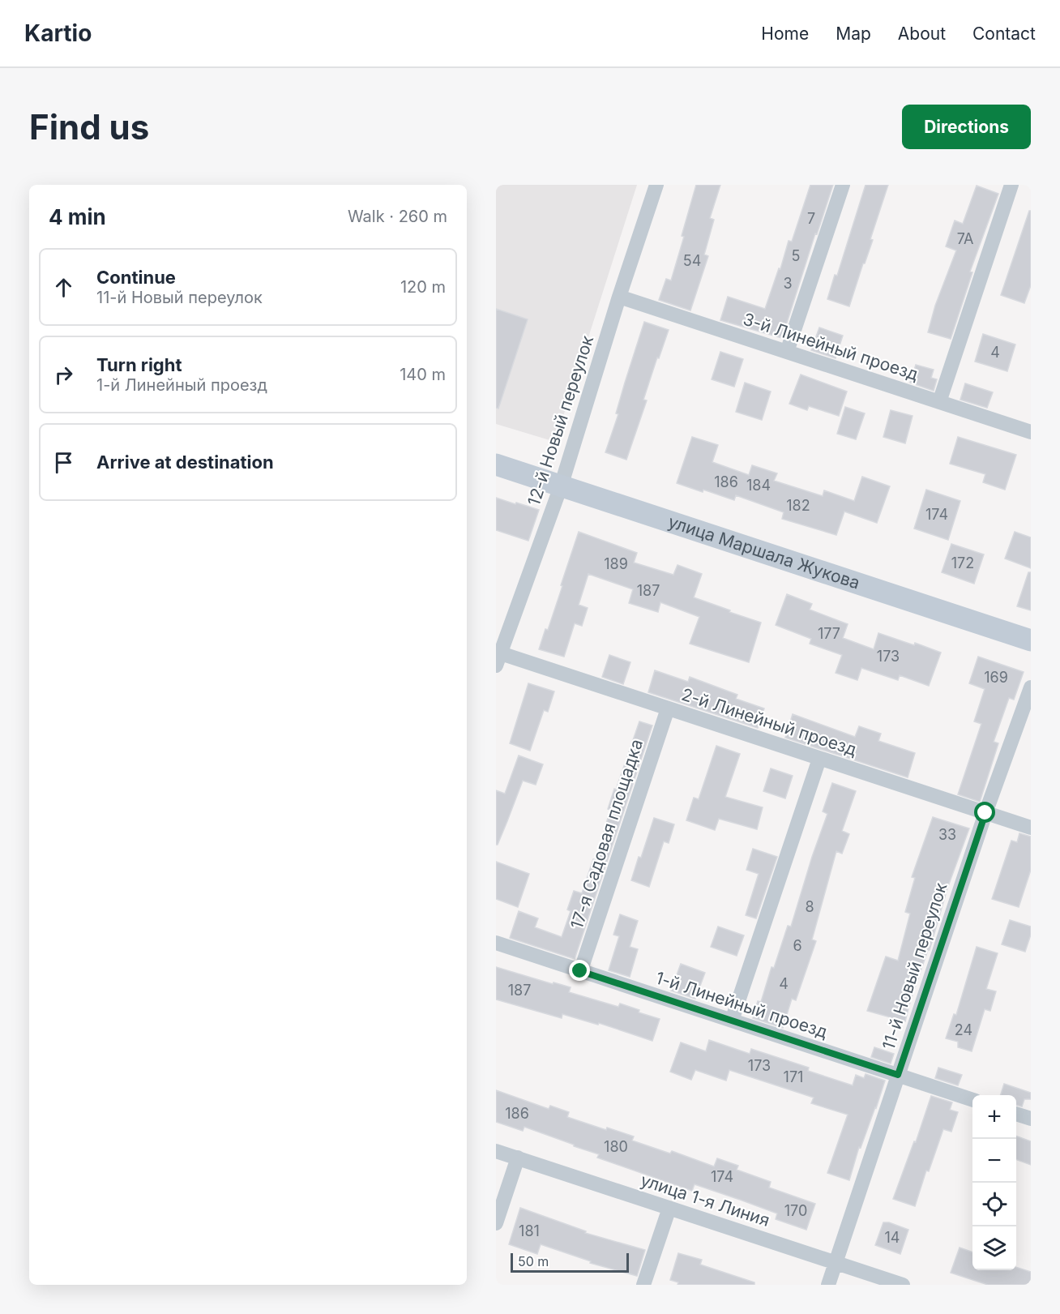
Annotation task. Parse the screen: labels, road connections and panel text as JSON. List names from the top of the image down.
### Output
{
  "streets": {
    "main road": ["улица Маршала Жукова"],
    "street": [
      "3-й Линейный проезд",
      "12-й Новый переулок",
      "2-й Линейный проезд",
      "17-я Садовая площадка",
      "11-й Новый переулок",
      "1-й Линейный проезд",
      "улица 1-я Линия"
    ]
  },
  "crossings": [
    ["3-й Линейный проезд", "12-й Новый переулок"],
    ["12-й Новый переулок", "улица Маршала Жукова"],
    ["12-й Новый переулок", "2-й Линейный проезд"],
    ["2-й Линейный проезд", "17-я Садовая площадка"],
    ["2-й Линейный проезд", "11-й Новый переулок"],
    ["17-я Садовая площадка", "1-й Линейный проезд"],
    ["11-й Новый переулок", "1-й Линейный проезд"],
    ["11-й Новый переулок", "улица 1-я Линия"]
  ],
  "house_numbers": [
    "7",
    "7А",
    "5",
    "54",
    "3",
    "4",
    "186",
    "184",
    "182",
    "174",
    "172",
    "189",
    "187",
    "177",
    "173",
    "169",
    "33",
    "8",
    "6",
    "4",
    "187",
    "24",
    "173",
    "171",
    "186",
    "180",
    "174",
    "170",
    "181",
    "14"
  ],
  "scale_bar": "50 m",
  "page": {
    "header": "Kartio",
    "nav": [
      "Home",
      "Map",
      "About",
      "Contact"
    ],
    "buttons": "Directions",
    "title": "Find us",
    "heading": ["4 min", "Walk · 260 m"],
    "list": [
      ["Continue", "11-й Новый переулок", "120 m"],
      ["Turn right", "1-й Линейный проезд", "140 m"],
      "Arrive at destination"
    ],
    "map_buttons": ["+", "−"],
    "scale": "50 m"
  }
}
